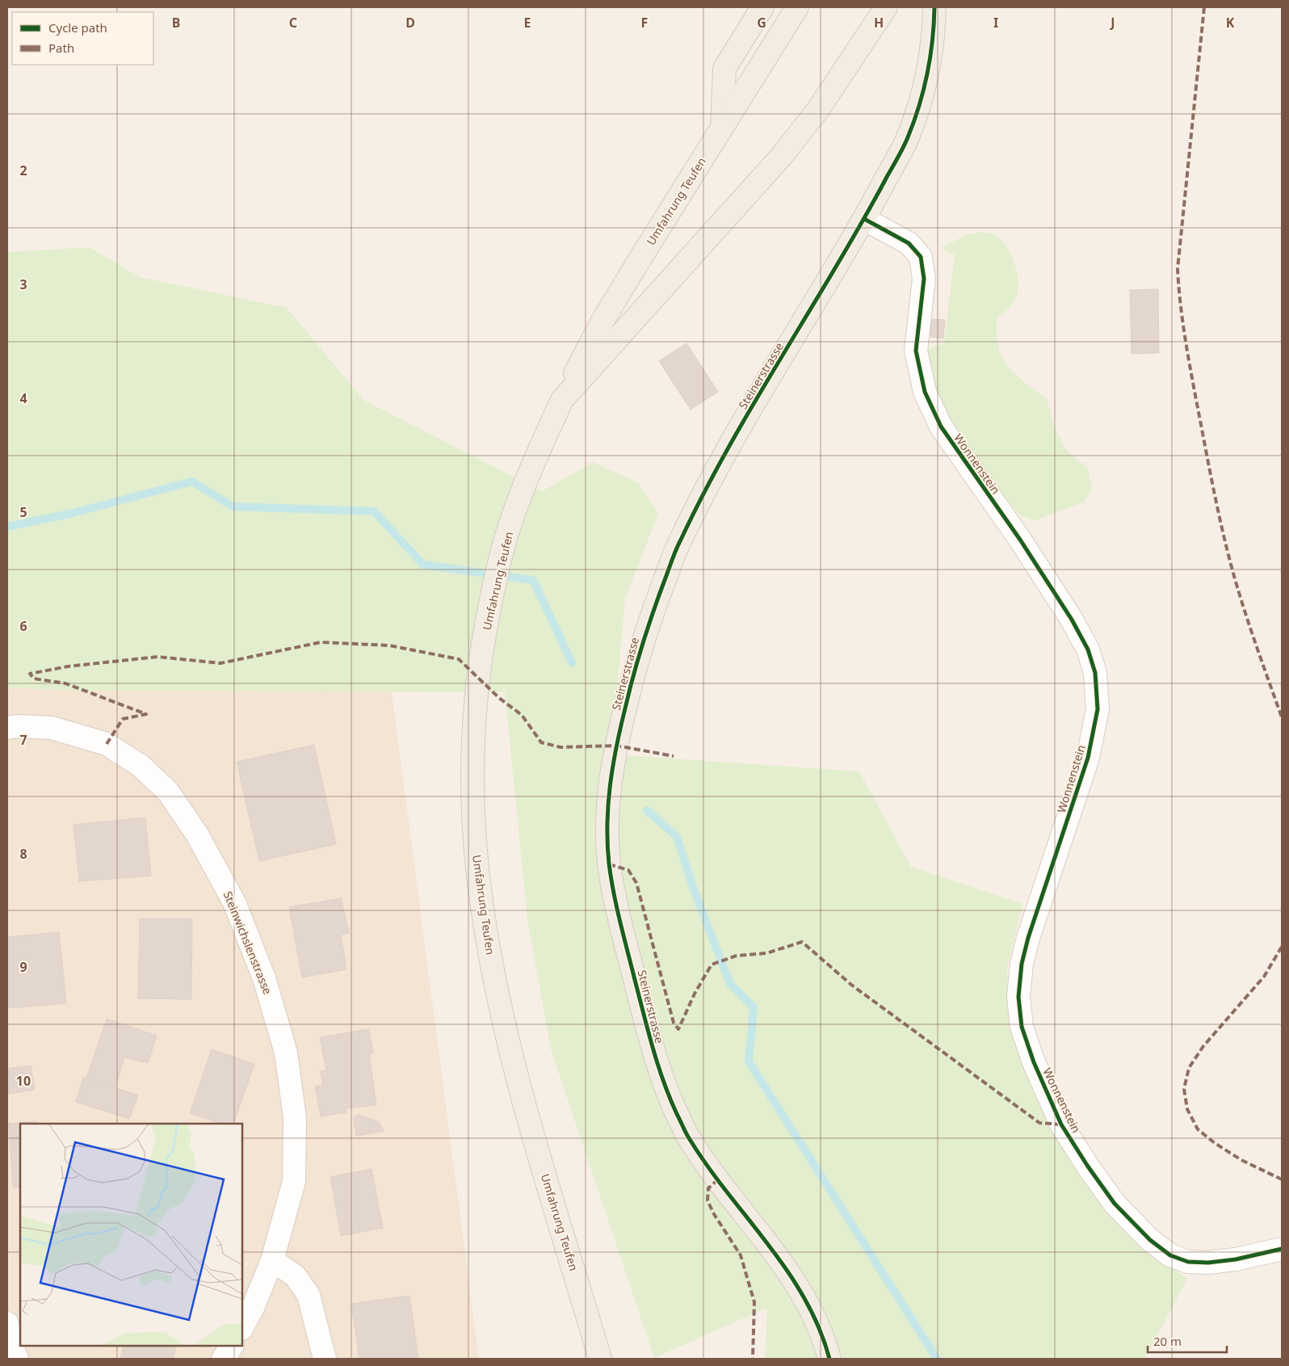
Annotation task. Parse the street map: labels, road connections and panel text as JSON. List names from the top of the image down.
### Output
{
  "streets": {
    "main road": ["Umfahrung Teufen", "Steinerstrasse"],
    "street": ["Wonnenstein", "Steinwichslenstrasse"]
  },
  "crossings": [
    ["Steinerstrasse", "Wonnenstein"]
  ],
  "legend": ["Cycle path", "Path"],
  "scale_bar": "20 m",
  "grid": {
    "columns": [
      "B",
      "C",
      "D",
      "E",
      "F",
      "G",
      "H",
      "I",
      "J",
      "K"
    ],
    "rows": [
      "2",
      "3",
      "4",
      "5",
      "6",
      "7",
      "8",
      "9",
      "10"
    ]
  }
}
